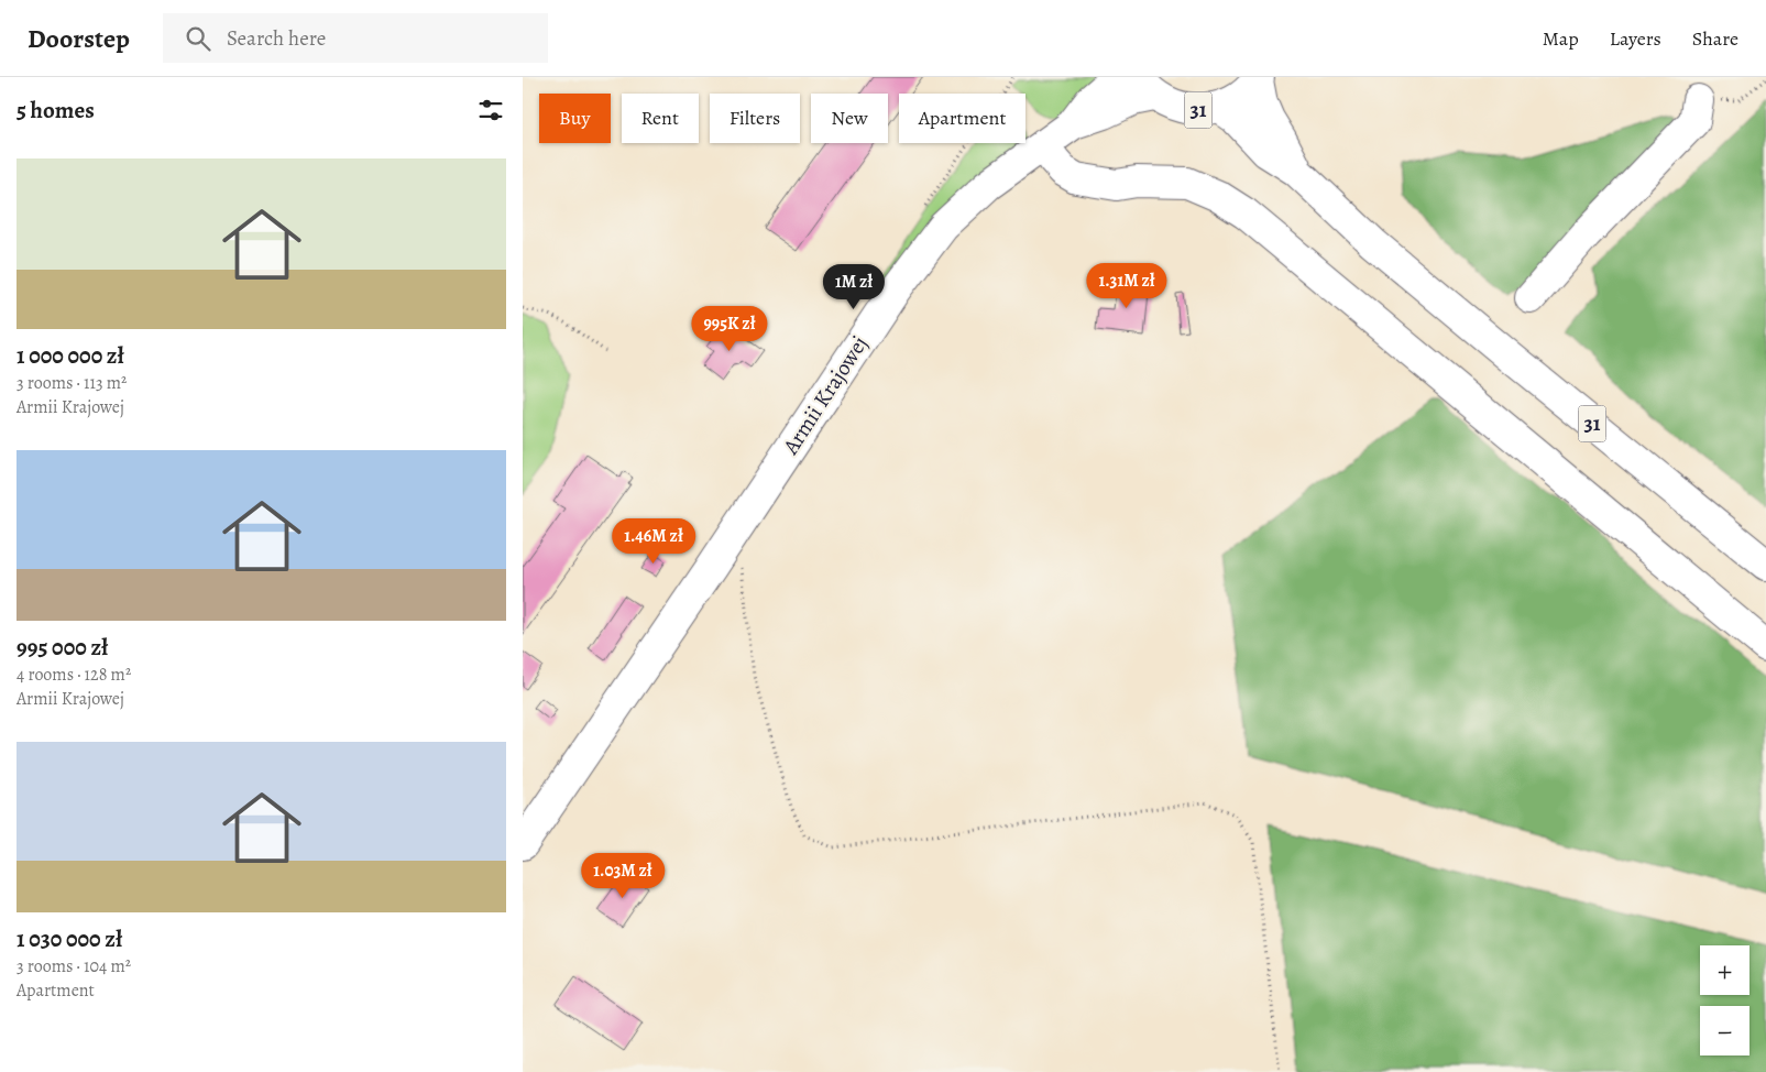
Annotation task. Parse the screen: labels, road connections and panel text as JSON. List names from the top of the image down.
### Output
{
  "streets": {
    "street": ["31", "Armii Krajowej"]
  },
  "crossings": [
    ["31", "Armii Krajowej"]
  ],
  "page": {
    "header": "Doorstep",
    "search": "Search here",
    "nav": ["Map", "Layers", "Share"],
    "heading": "5 homes",
    "chip": [
      "Buy",
      "Rent",
      "Filters",
      "New",
      "Apartment"
    ],
    "list": [
      {
        "name": "1 000 000 zł",
        "note": "3 rooms · 113 m² · Armii Krajowej"
      },
      {
        "name": "995 000 zł",
        "note": "4 rooms · 128 m² · Armii Krajowej"
      },
      {
        "name": "1 030 000 zł",
        "note": "3 rooms · 104 m² · Apartment"
      }
    ],
    "price": [
      "1.31M zł",
      "1M zł",
      "995K zł",
      "1.46M zł",
      "1.03M zł"
    ],
    "map_buttons": ["+", "−"]
  }
}
